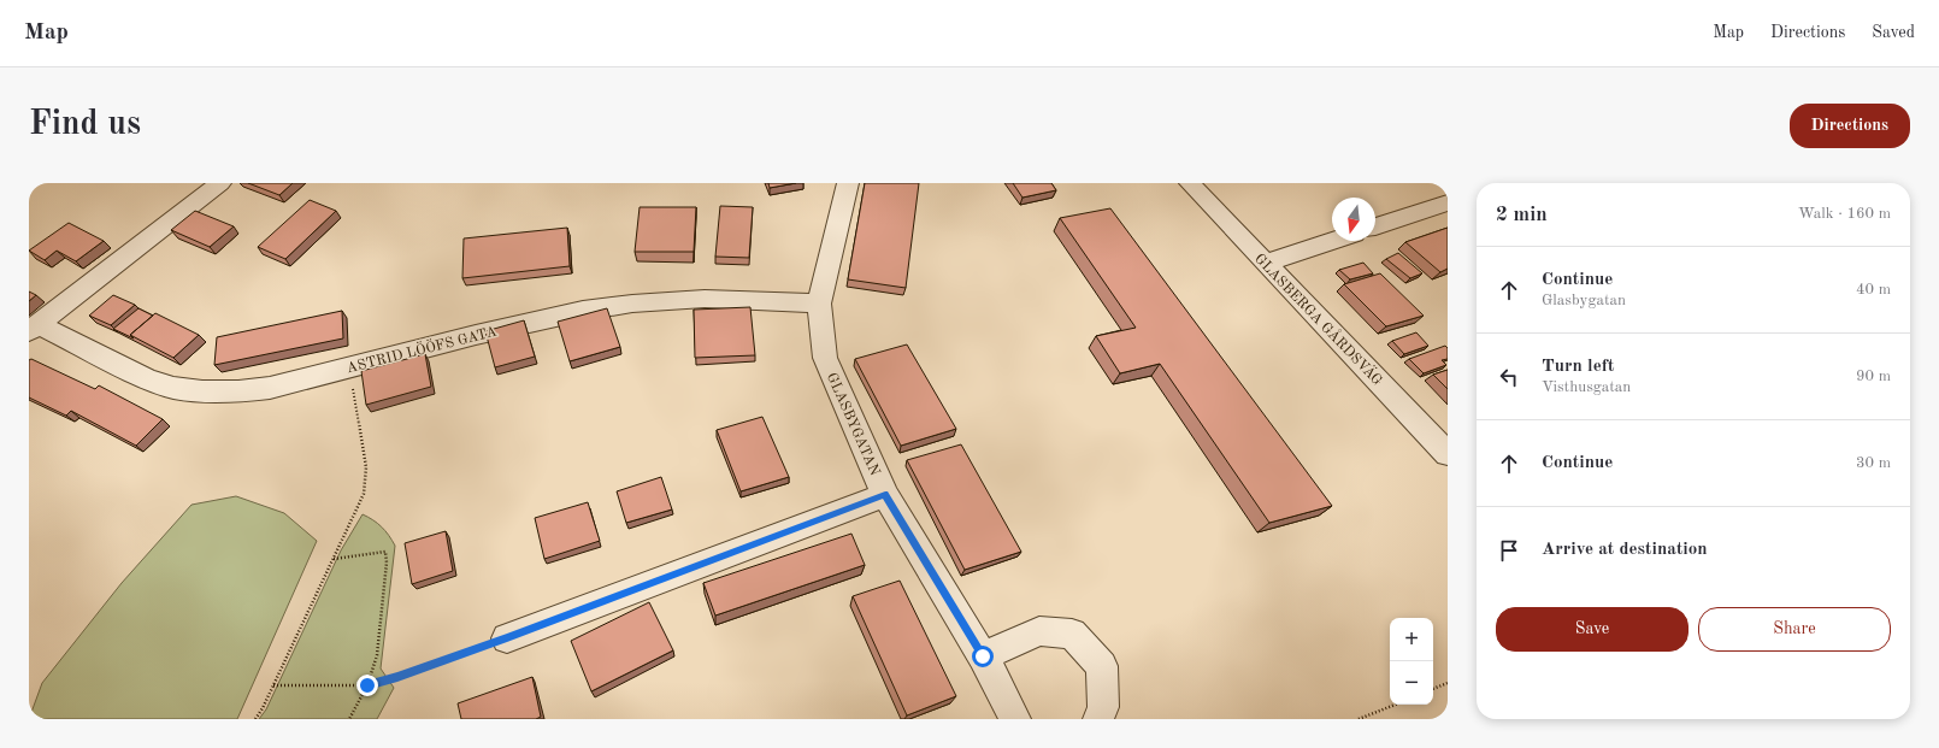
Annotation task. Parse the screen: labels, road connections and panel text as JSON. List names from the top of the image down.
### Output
{
  "streets": {
    "street": ["GLASBERGA GÅRDSVÄG", "ASTRID LÖÖFS GATA", "GLASBYGATAN"]
  },
  "crossings": [
    ["ASTRID LÖÖFS GATA", "GLASBYGATAN"]
  ],
  "north": "bottom",
  "page": {
    "header": "Map",
    "nav": ["Map", "Directions", "Saved"],
    "buttons": [
      "Directions",
      ["Save", "Share"]
    ],
    "title": "Find us",
    "heading": ["2 min", "Walk · 160 m"],
    "list": [
      ["Continue", "Glasbygatan", "40 m"],
      ["Turn left", "Visthusgatan", "90 m"],
      ["Continue", "30 m"],
      "Arrive at destination"
    ],
    "map_buttons": ["+", "−"]
  }
}
